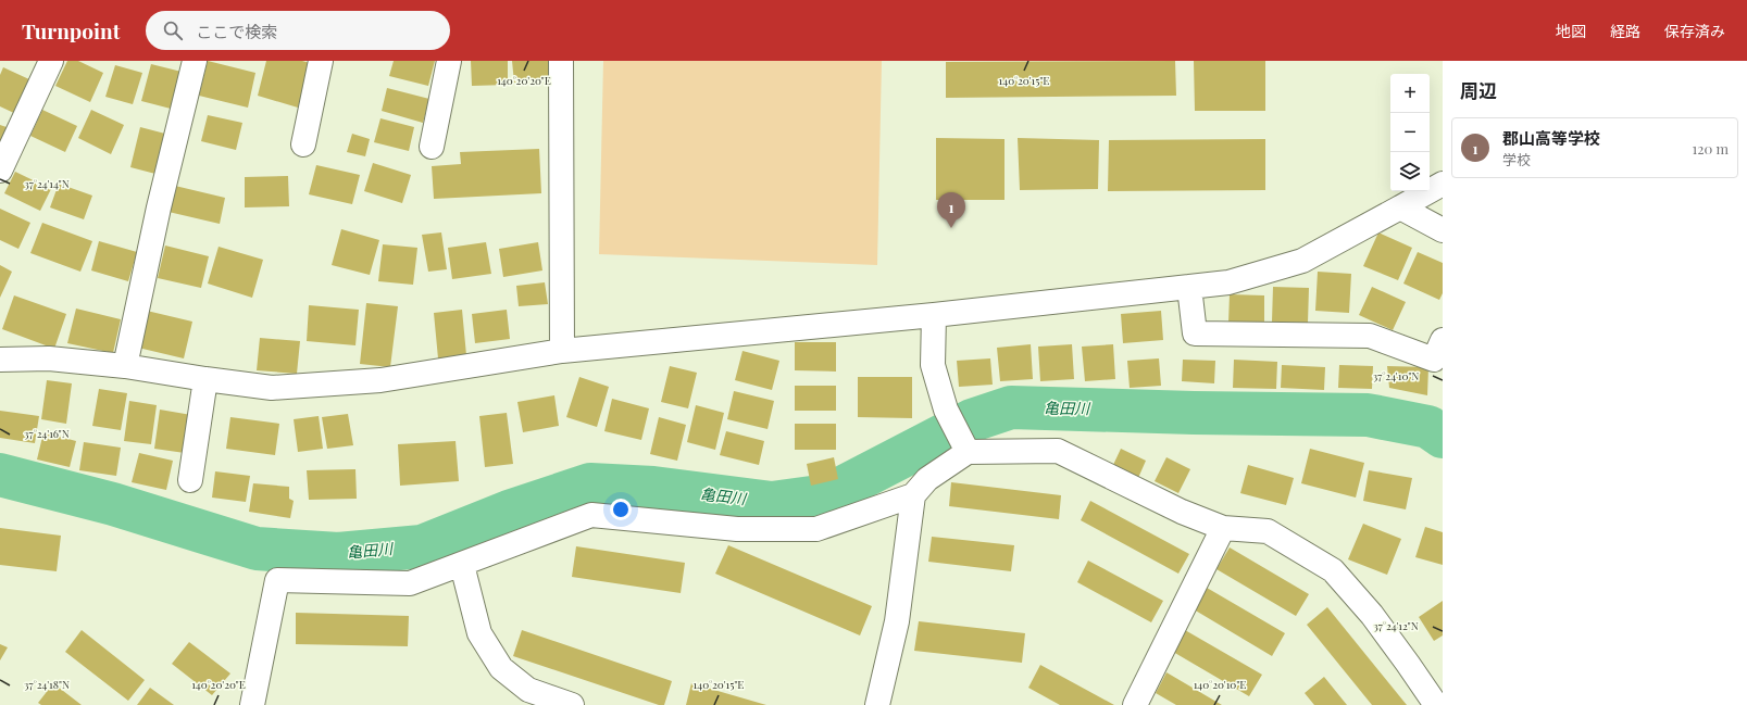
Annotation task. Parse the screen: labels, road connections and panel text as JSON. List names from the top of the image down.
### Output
{
  "water": ["亀田川"],
  "page": {
    "header": "Turnpoint",
    "search": "ここで検索",
    "nav": ["地図", "経路", "保存済み"],
    "heading": "周辺",
    "map_buttons": ["+", "−"],
    "list": [
      {
        "mark": "1",
        "name": "郡山高等学校",
        "note": "学校",
        "value": "120 m"
      }
    ],
    "pins": "1"
  },
  "coordinates": [
    "140°20'20\"E",
    "140°20'15\"E",
    "37°24'14\"N",
    "37°24'10\"N",
    "37°24'16\"N",
    "37°24'12\"N",
    "140°20'10\"E",
    "37°24'18\"N"
  ]
}
